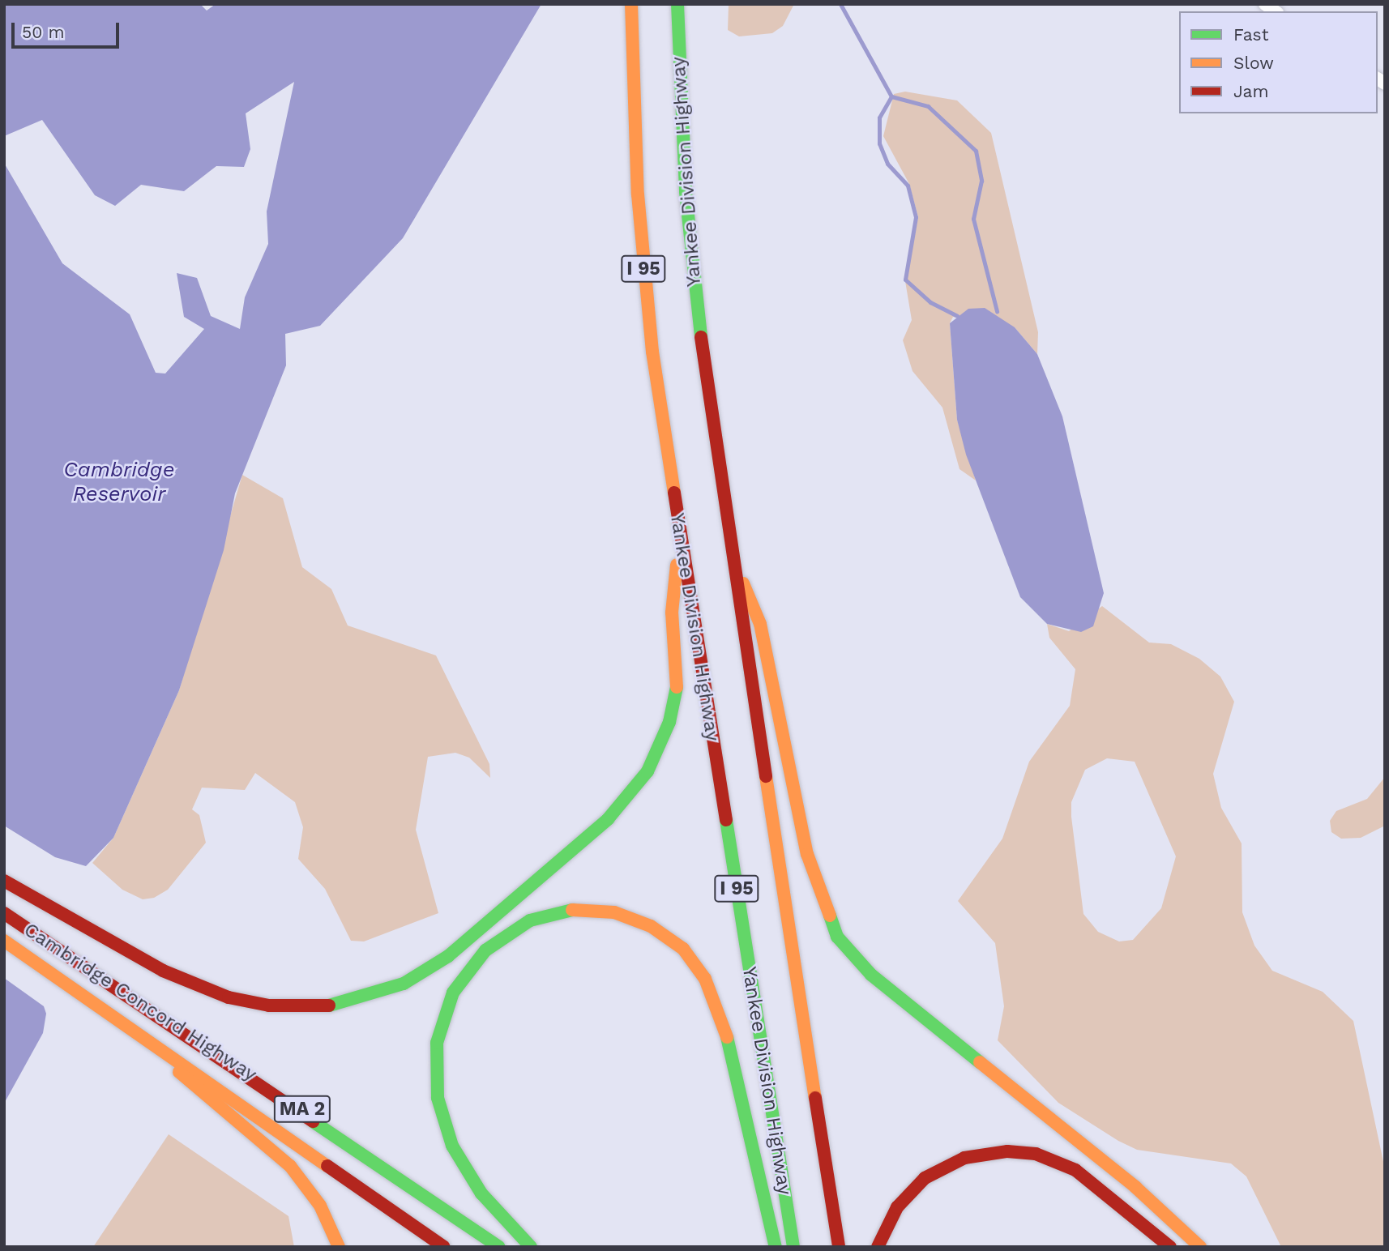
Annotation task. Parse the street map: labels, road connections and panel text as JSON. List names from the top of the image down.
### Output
{
  "streets": {
    "highway": [
      "Yankee Division Highway",
      "I 95",
      "Cambridge Concord Highway",
      "MA 2"
    ]
  },
  "water": ["Cambridge Reservoir"],
  "legend": ["Fast", "Slow", "Jam"],
  "scale_bar": "50 m"
}
